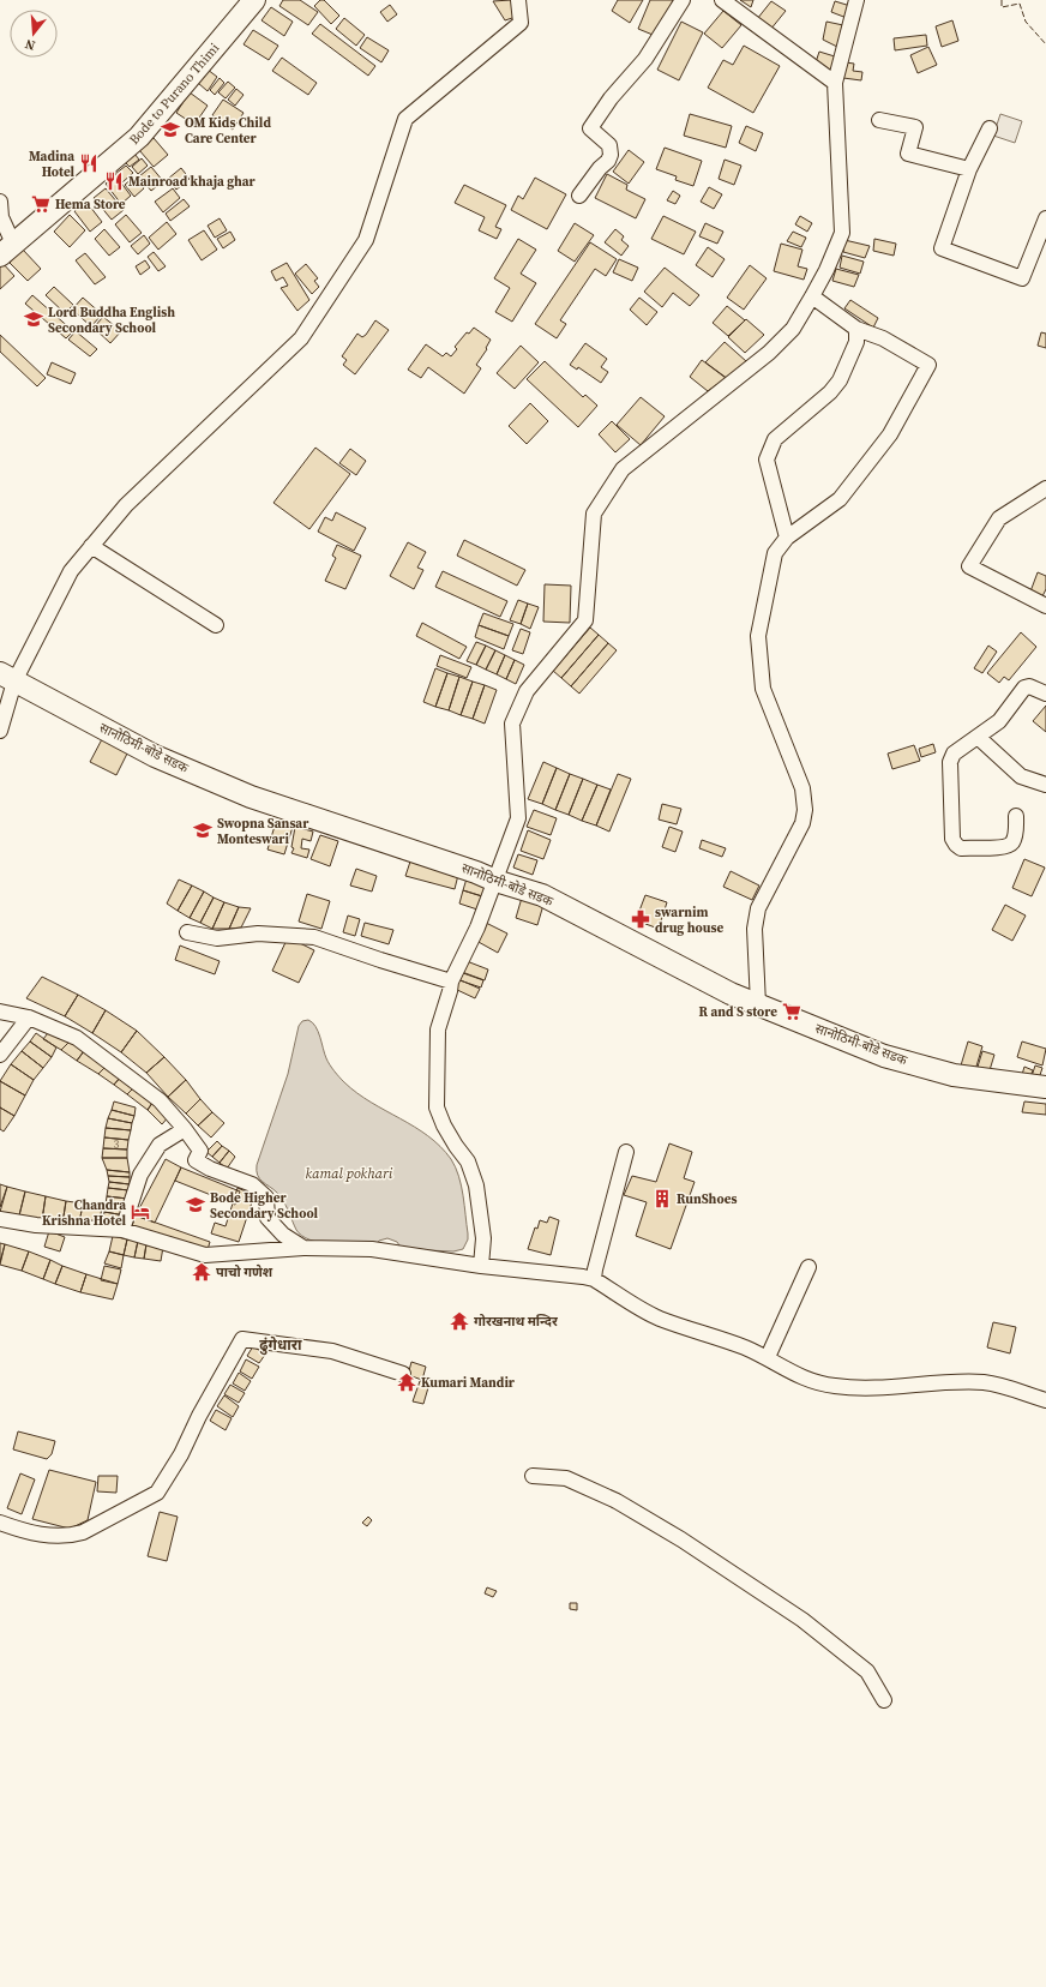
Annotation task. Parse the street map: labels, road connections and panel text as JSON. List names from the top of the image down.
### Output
{
  "streets": {
    "main road": ["Bode to Purano Thimi", "सानोठिमी-बोडे सडक"]
  },
  "districts": ["ढुंगेधारा"],
  "water": ["kamal pokhari"],
  "places": {
    "school or university": [
      "OM Kids Child Care Center",
      "Lord Buddha English Secondary School",
      "Swopna Sansar Monteswari",
      "Bode Higher Secondary School"
    ],
    "restaurant": ["Madina Hotel", "Mainroad khaja ghar"],
    "supermarket": ["Hema Store", "R and S store"],
    "pharmacy": ["swarnim drug house"],
    "building": ["RunShoes"],
    "hotel": ["Chandra Krishna Hotel"],
    "temple": ["पाचो गणेश", "गोरखनाथ मन्दिर", "Kumari Mandir"]
  },
  "house_numbers": ["3"],
  "north": "bottom"
}
